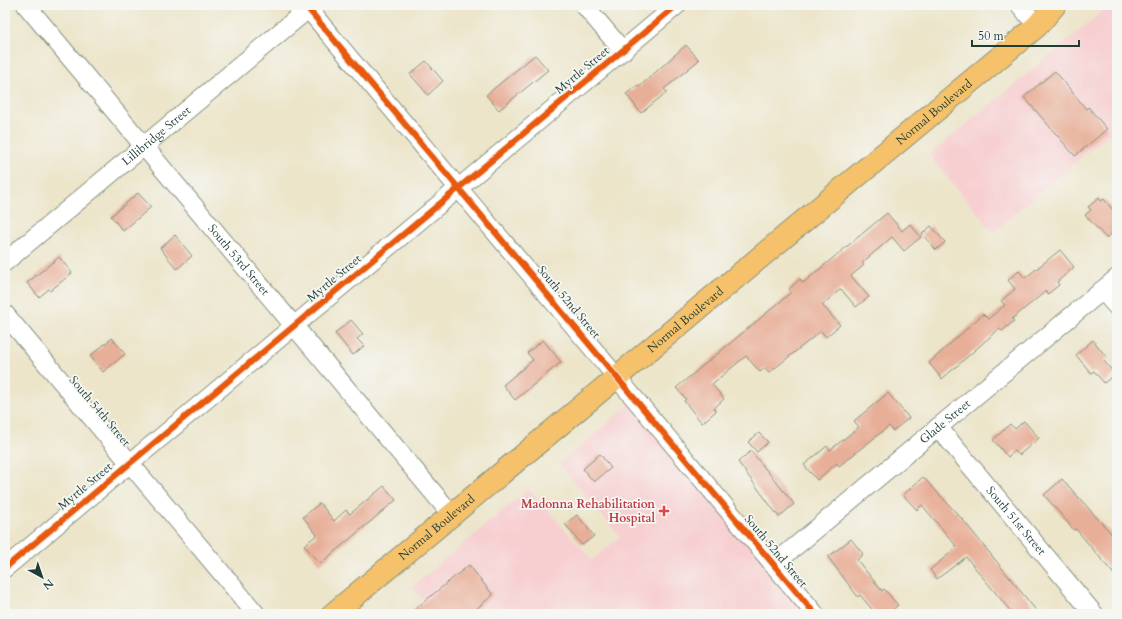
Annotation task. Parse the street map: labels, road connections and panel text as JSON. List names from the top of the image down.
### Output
{
  "streets": {
    "main road": ["Normal Boulevard"],
    "street": [
      "Myrtle Street",
      "Lillibridge Street",
      "South 53rd Street",
      "South 52nd Street",
      "South 54th Street",
      "Glade Street",
      "South 51st Street"
    ]
  },
  "crossings": [
    ["Myrtle Street", "South 53rd Street"],
    ["Myrtle Street", "South 52nd Street"],
    ["Myrtle Street", "South 54th Street"],
    ["Normal Boulevard", "South 53rd Street"],
    ["Normal Boulevard", "South 52nd Street"],
    ["Lillibridge Street", "South 53rd Street"],
    ["Lillibridge Street", "South 52nd Street"],
    ["South 52nd Street", "Glade Street"],
    ["Glade Street", "South 51st Street"]
  ],
  "places": {
    "health": ["Madonna Rehabilitation Hospital"]
  },
  "scale_bar": "50 m",
  "north": "bottom right"
}
